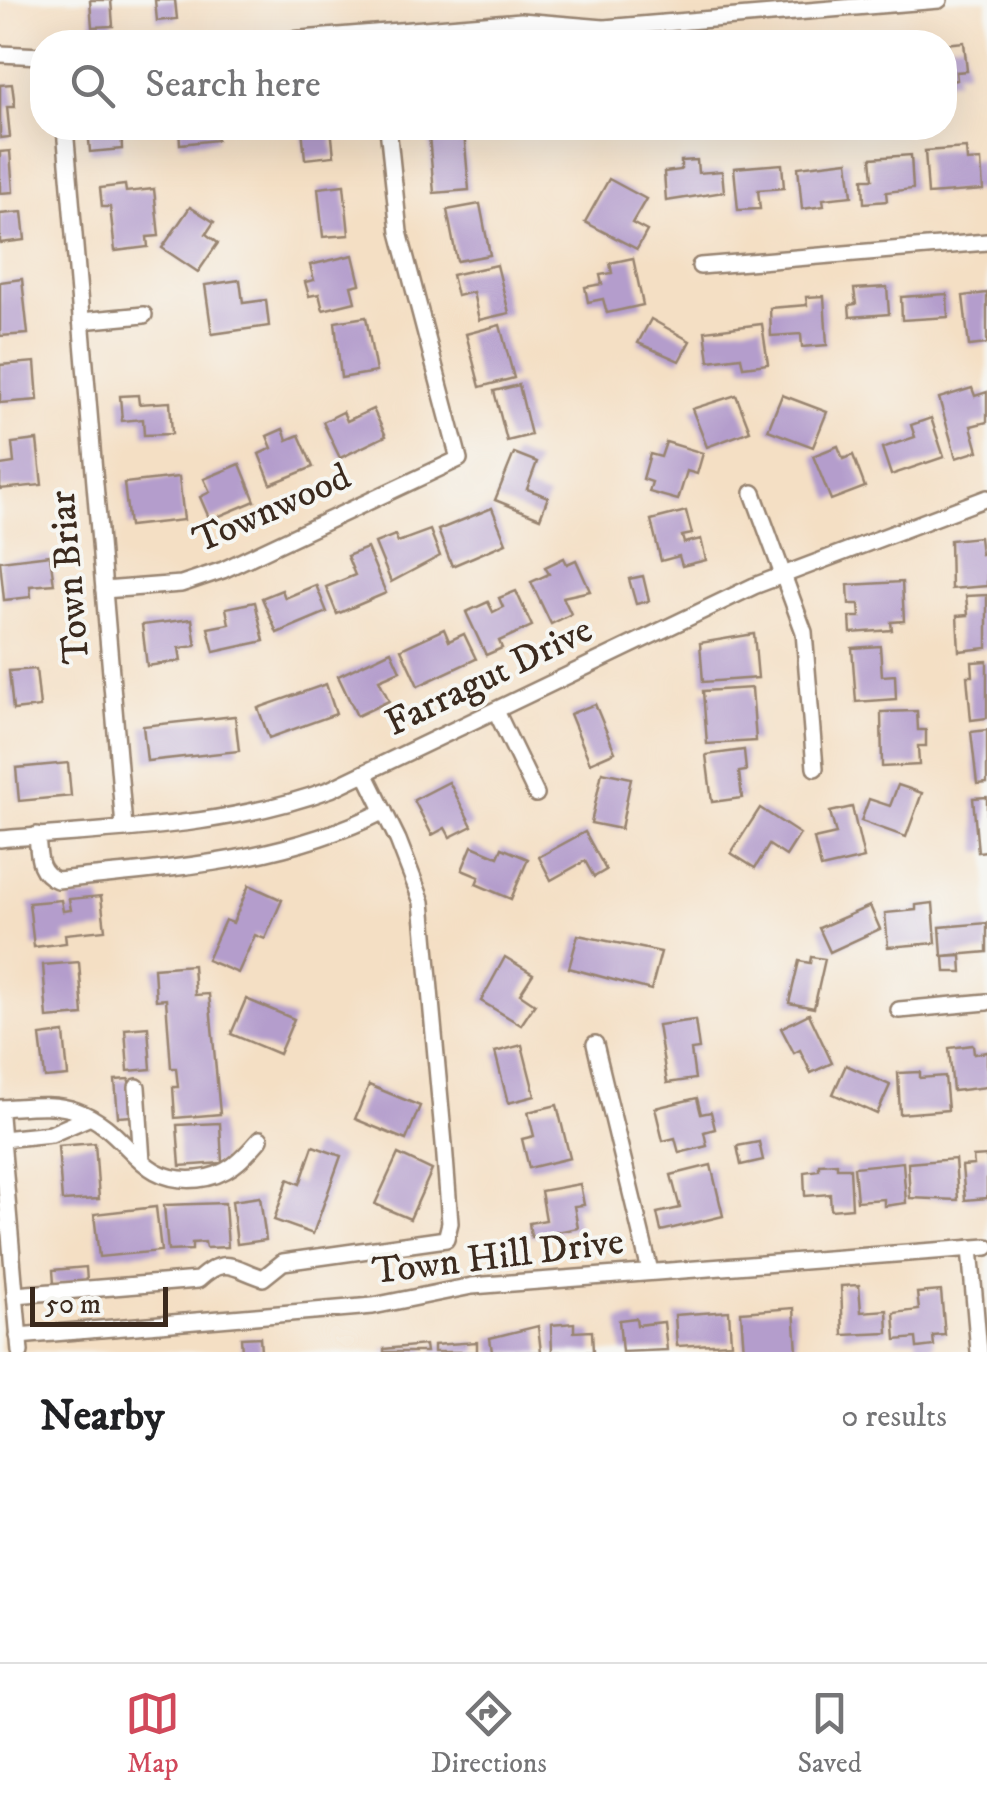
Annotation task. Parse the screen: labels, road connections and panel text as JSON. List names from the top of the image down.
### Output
{
  "streets": {
    "street": [
      "Townwood",
      "Town Briar",
      "Farragut Drive",
      "Town Hill Drive"
    ]
  },
  "crossings": [
    ["Townwood", "Town Briar"],
    ["Town Briar", "Farragut Drive"]
  ],
  "scale_bar": "50 m",
  "page": {
    "search": "Search here",
    "scale": "50 m",
    "heading": ["Nearby", "0 results"],
    "nav": ["Map", "Directions", "Saved"]
  }
}
